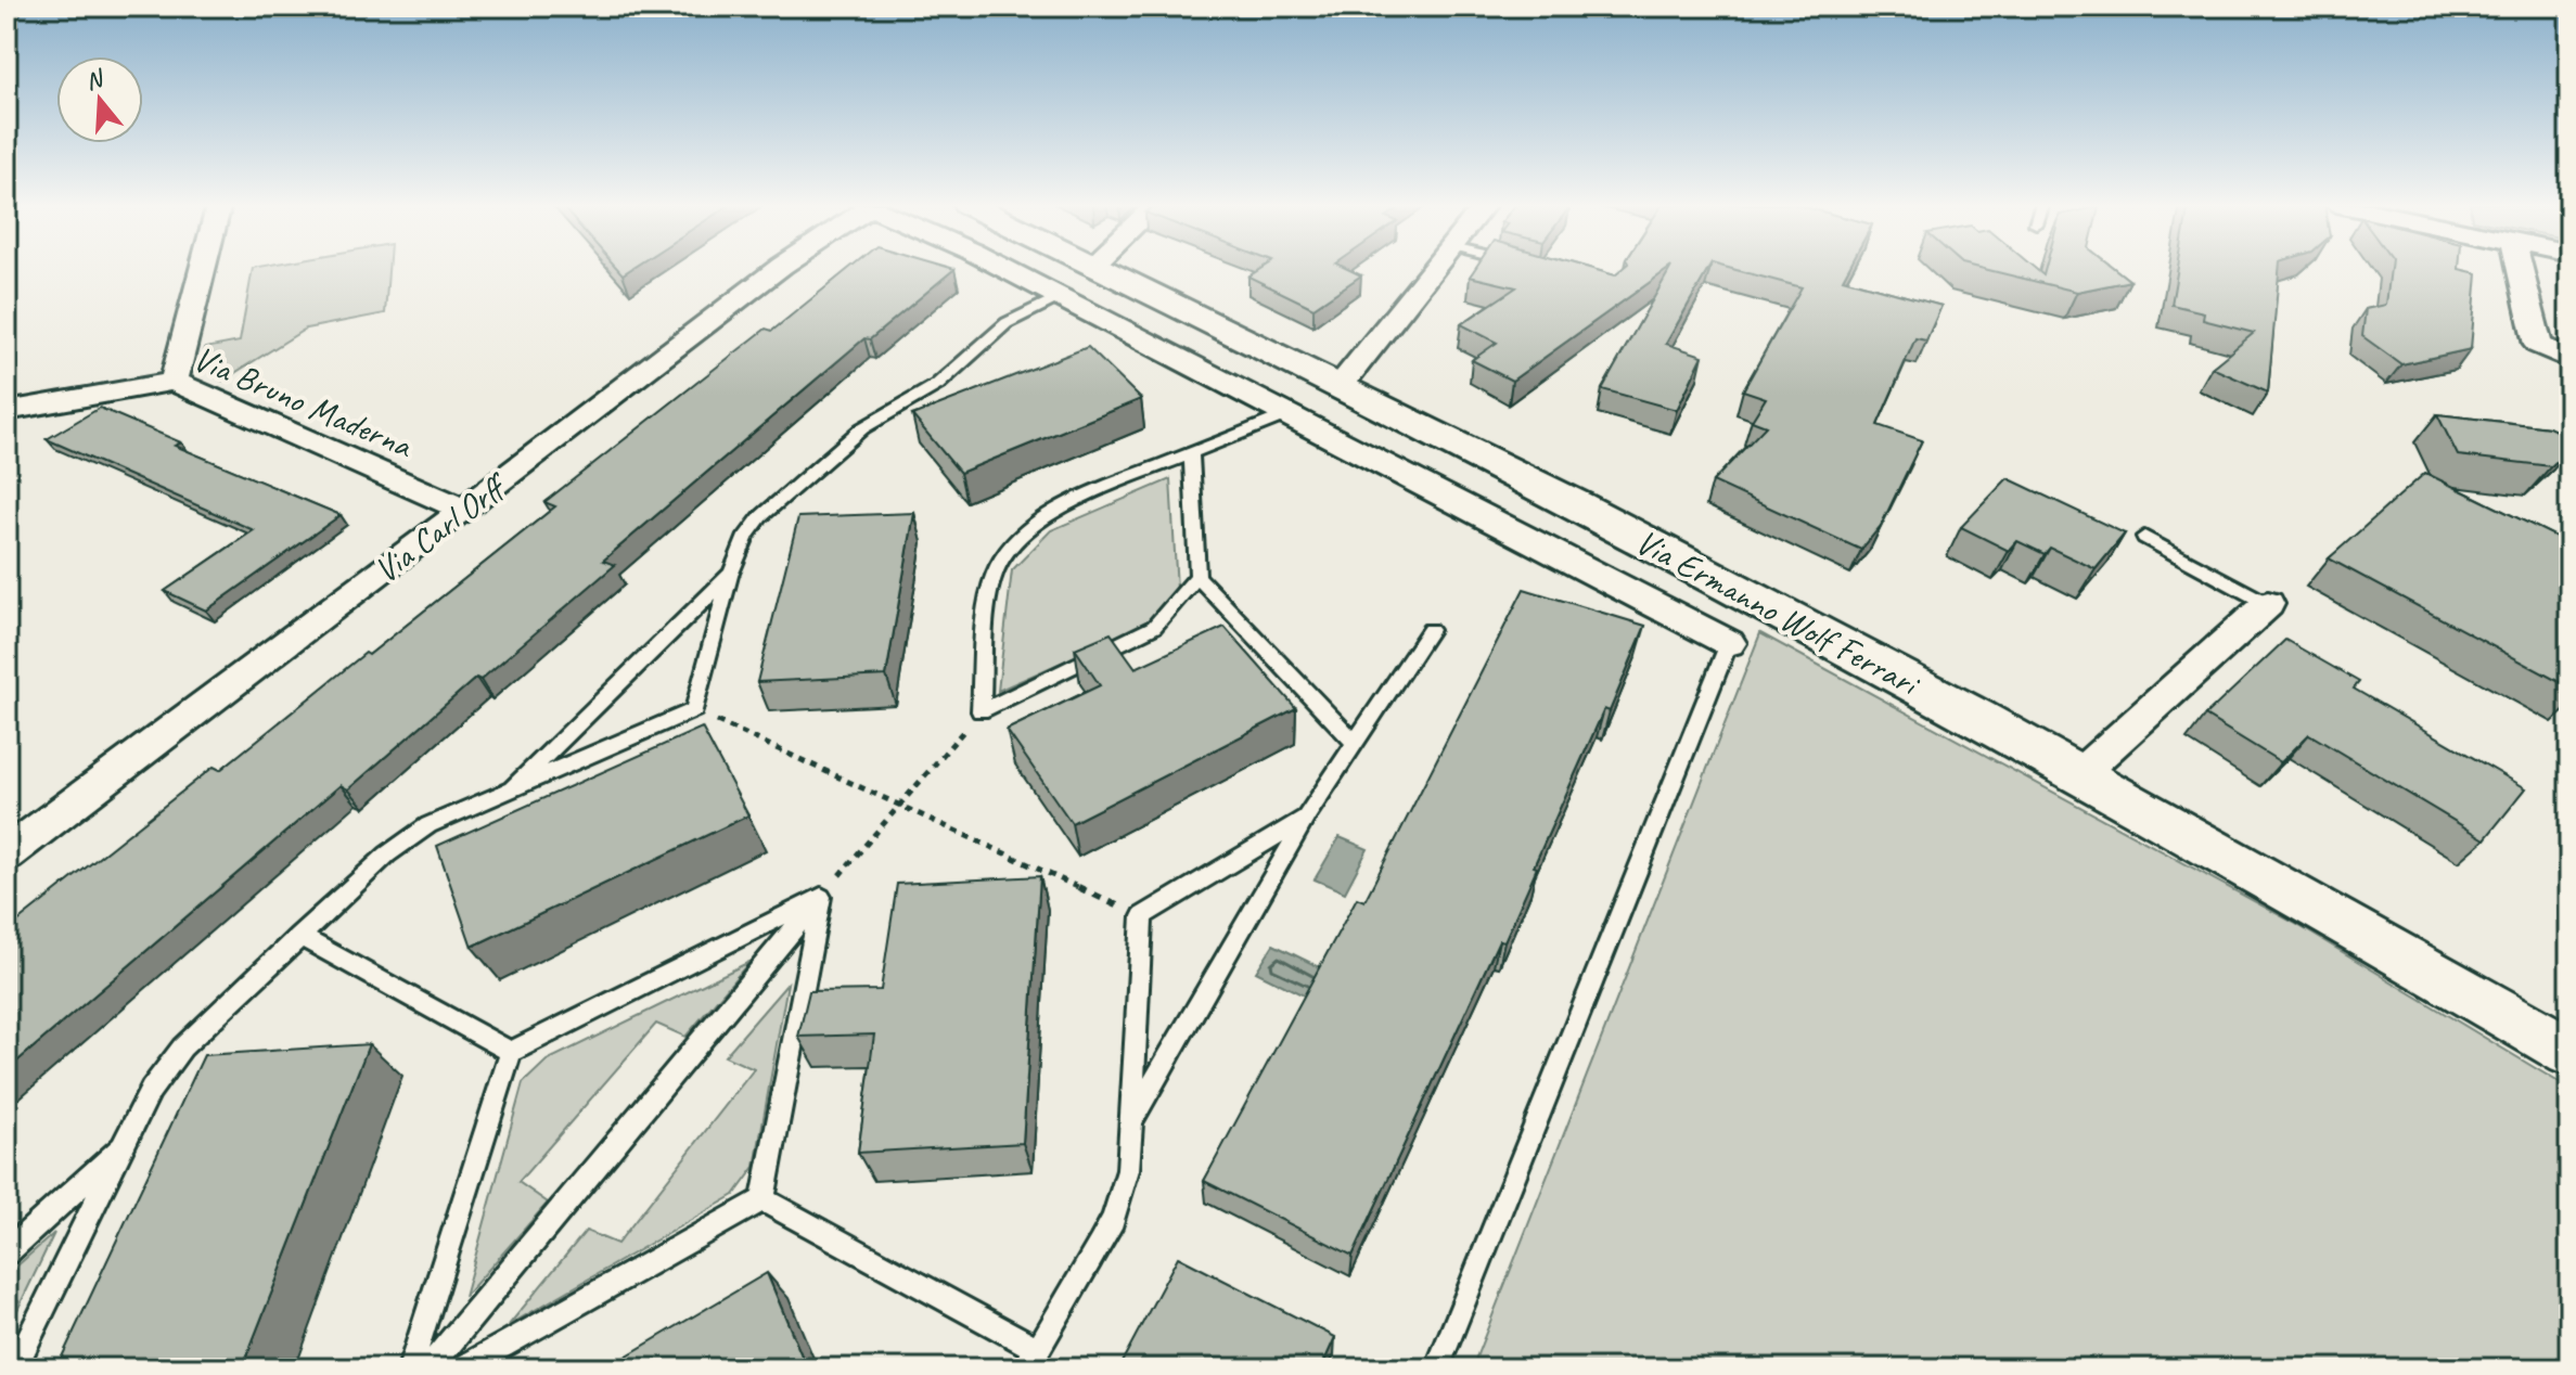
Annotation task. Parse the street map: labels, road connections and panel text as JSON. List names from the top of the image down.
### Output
{
  "streets": {
    "street": ["Via Bruno Maderna", "Via Carl Orff", "Via Ermanno Wolf Ferrari"]
  },
  "crossings": [
    ["Via Bruno Maderna", "Via Carl Orff"]
  ],
  "north": "top"
}
